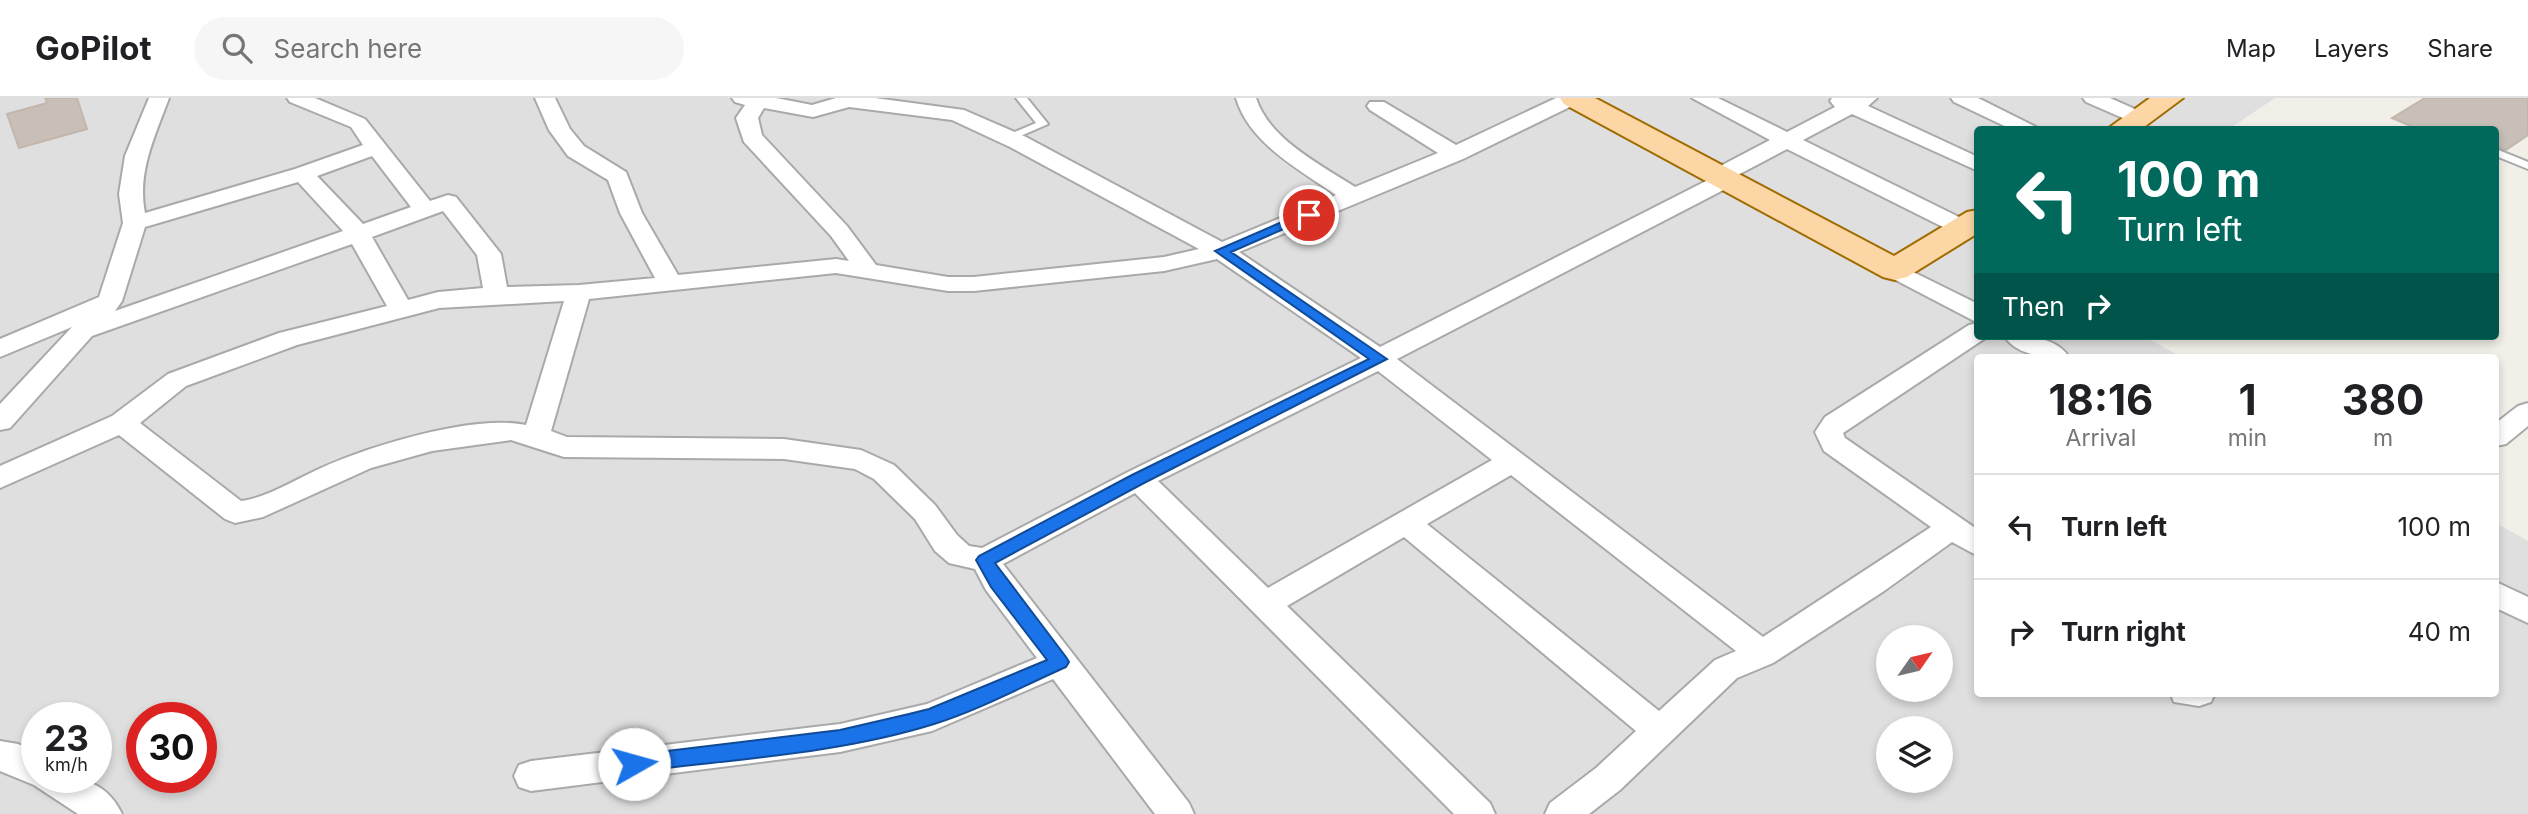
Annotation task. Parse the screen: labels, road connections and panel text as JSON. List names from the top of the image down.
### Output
{
  "north": "top right",
  "page": {
    "header": "GoPilot",
    "search": "Search here",
    "nav": ["Map", "Layers", "Share"],
    "turn": ["100 m", "Turn left"],
    "then": "Then",
    "eta": [
      "18:16",
      "Arrival",
      "1",
      "min",
      "380",
      "m"
    ],
    "list": [
      {
        "name": "Turn left",
        "value": "100 m"
      },
      {
        "name": "Turn right",
        "value": "40 m"
      }
    ],
    "speed": "23 km/h",
    "limit": "30"
  }
}
